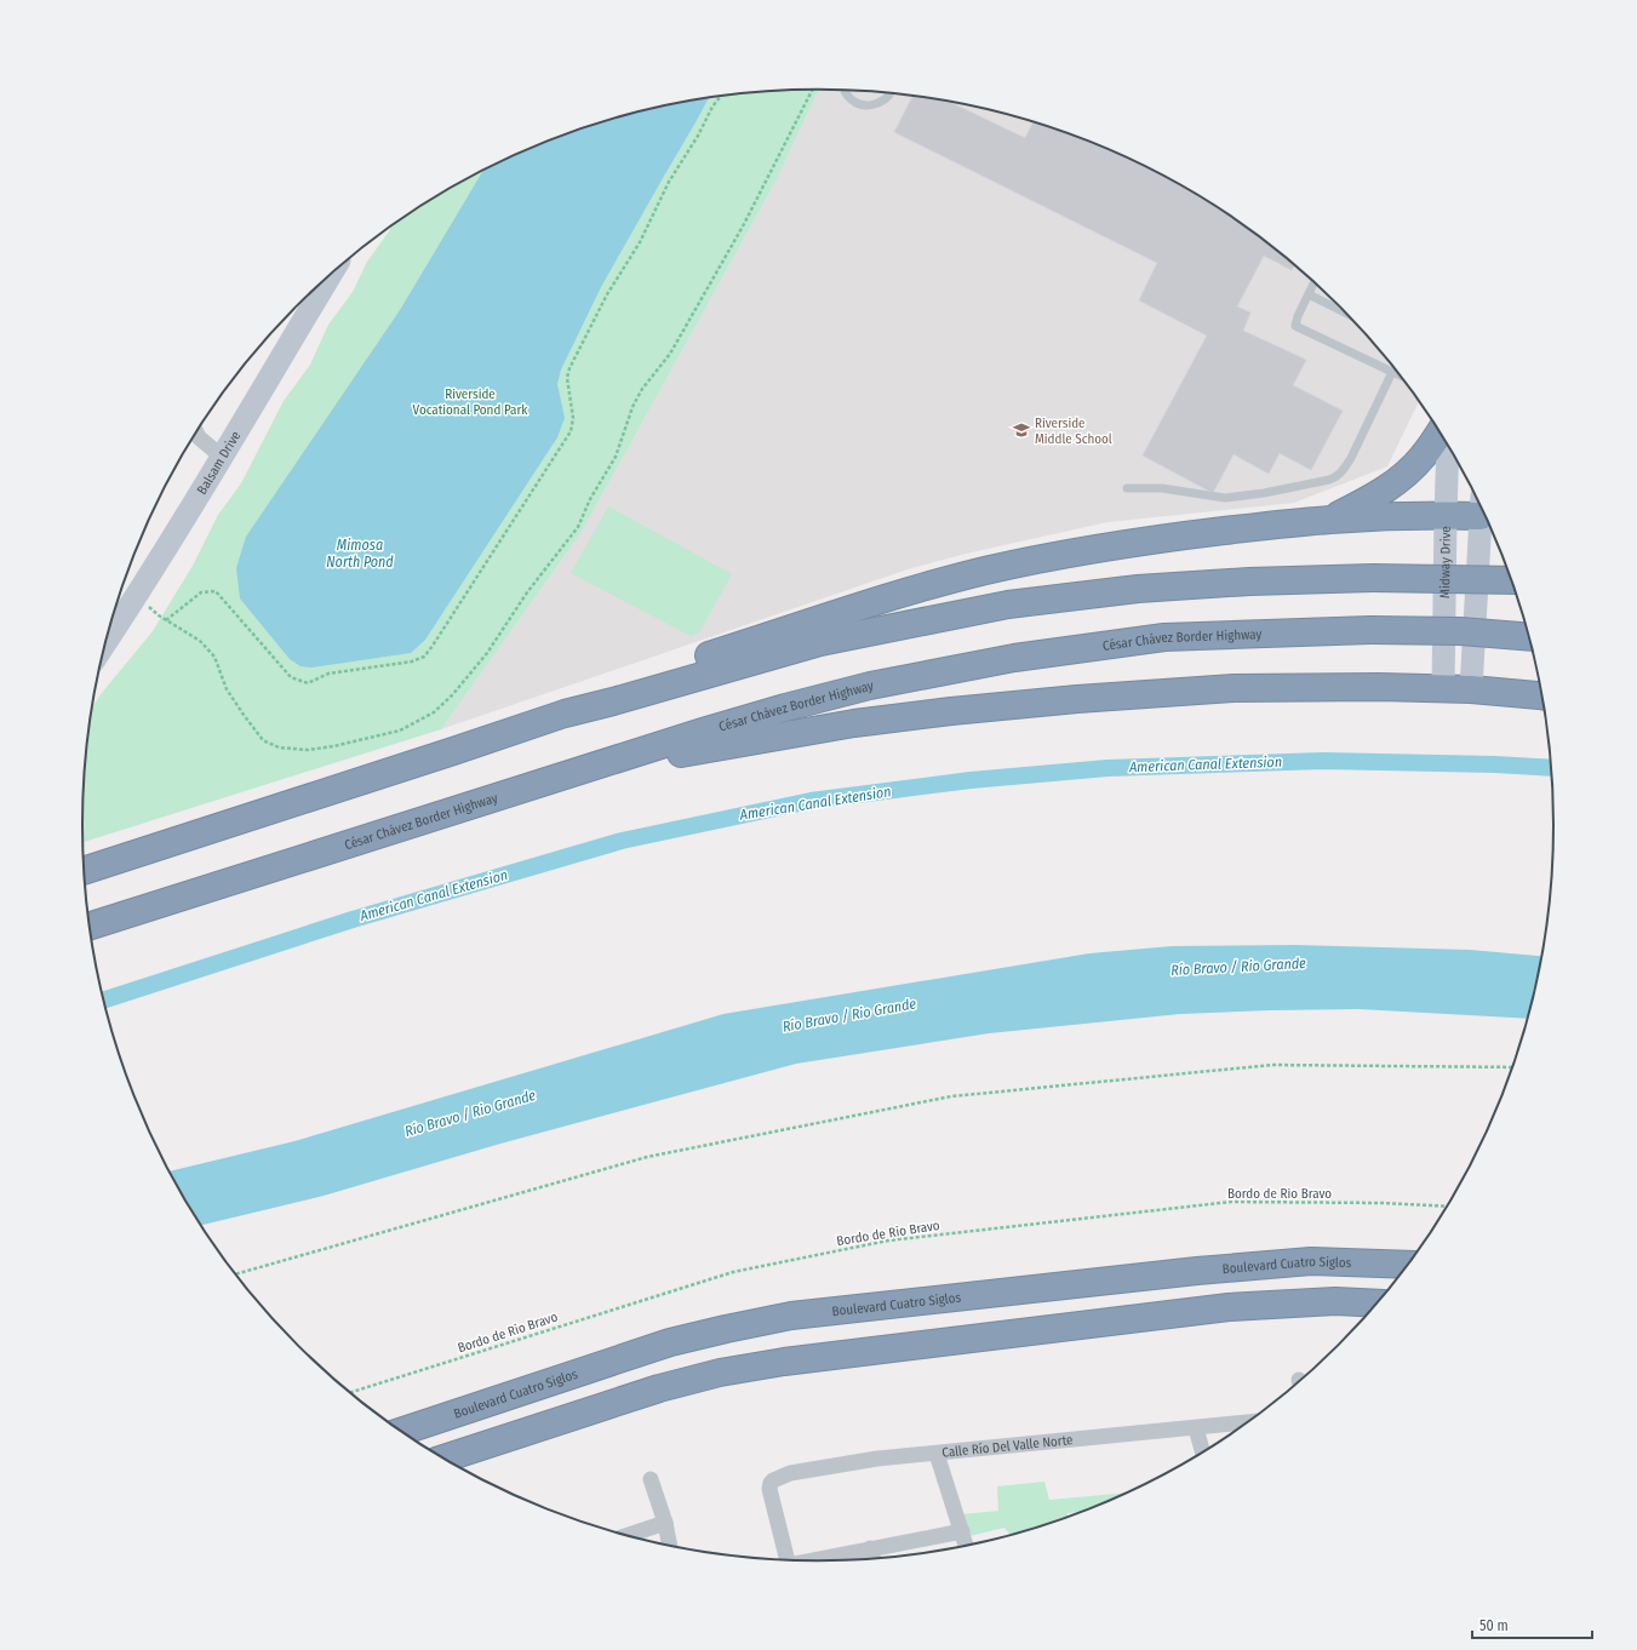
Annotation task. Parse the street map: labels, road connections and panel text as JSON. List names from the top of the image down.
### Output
{
  "streets": {
    "highway": ["César Chávez Border Highway", "Boulevard Cuatro Siglos"],
    "street": ["Balsam Drive", "Midway Drive", "Calle Río Del Valle Norte"],
    "path": ["Bordo de Rio Bravo"]
  },
  "water": ["Mimosa North Pond", "American Canal Extension", "Río Bravo / Rio Grande"],
  "parks": ["Riverside Vocational Pond Park"],
  "places": {
    "school or university": ["Riverside Middle School"]
  },
  "scale_bar": "50 m"
}
